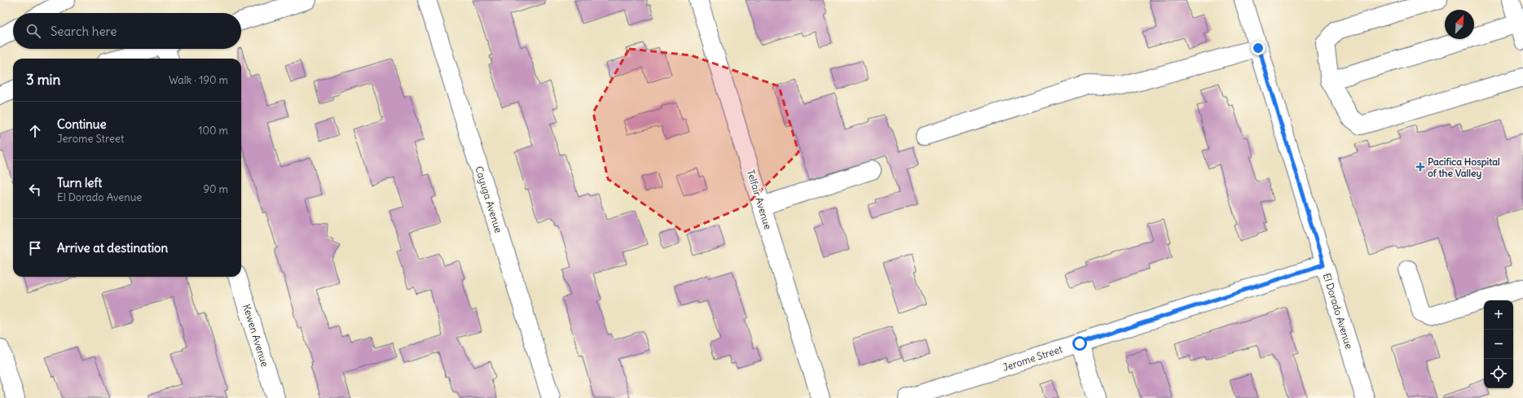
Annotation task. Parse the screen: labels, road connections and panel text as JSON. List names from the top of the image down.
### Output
{
  "streets": {
    "street": [
      "Cayuga Avenue",
      "Telfair Avenue",
      "El Dorado Avenue",
      "Kewen Avenue",
      "Jerome Street"
    ]
  },
  "crossings": [
    ["El Dorado Avenue", "Jerome Street"]
  ],
  "places": {
    "health": ["Pacifica Hospital of the Valley"]
  },
  "north": "top right",
  "page": {
    "search": "Search here",
    "heading": ["3 min", "Walk · 190 m"],
    "list": [
      ["Continue", "Jerome Street", "100 m"],
      ["Turn left", "El Dorado Avenue", "90 m"],
      "Arrive at destination"
    ],
    "map_buttons": ["+", "−"]
  }
}
